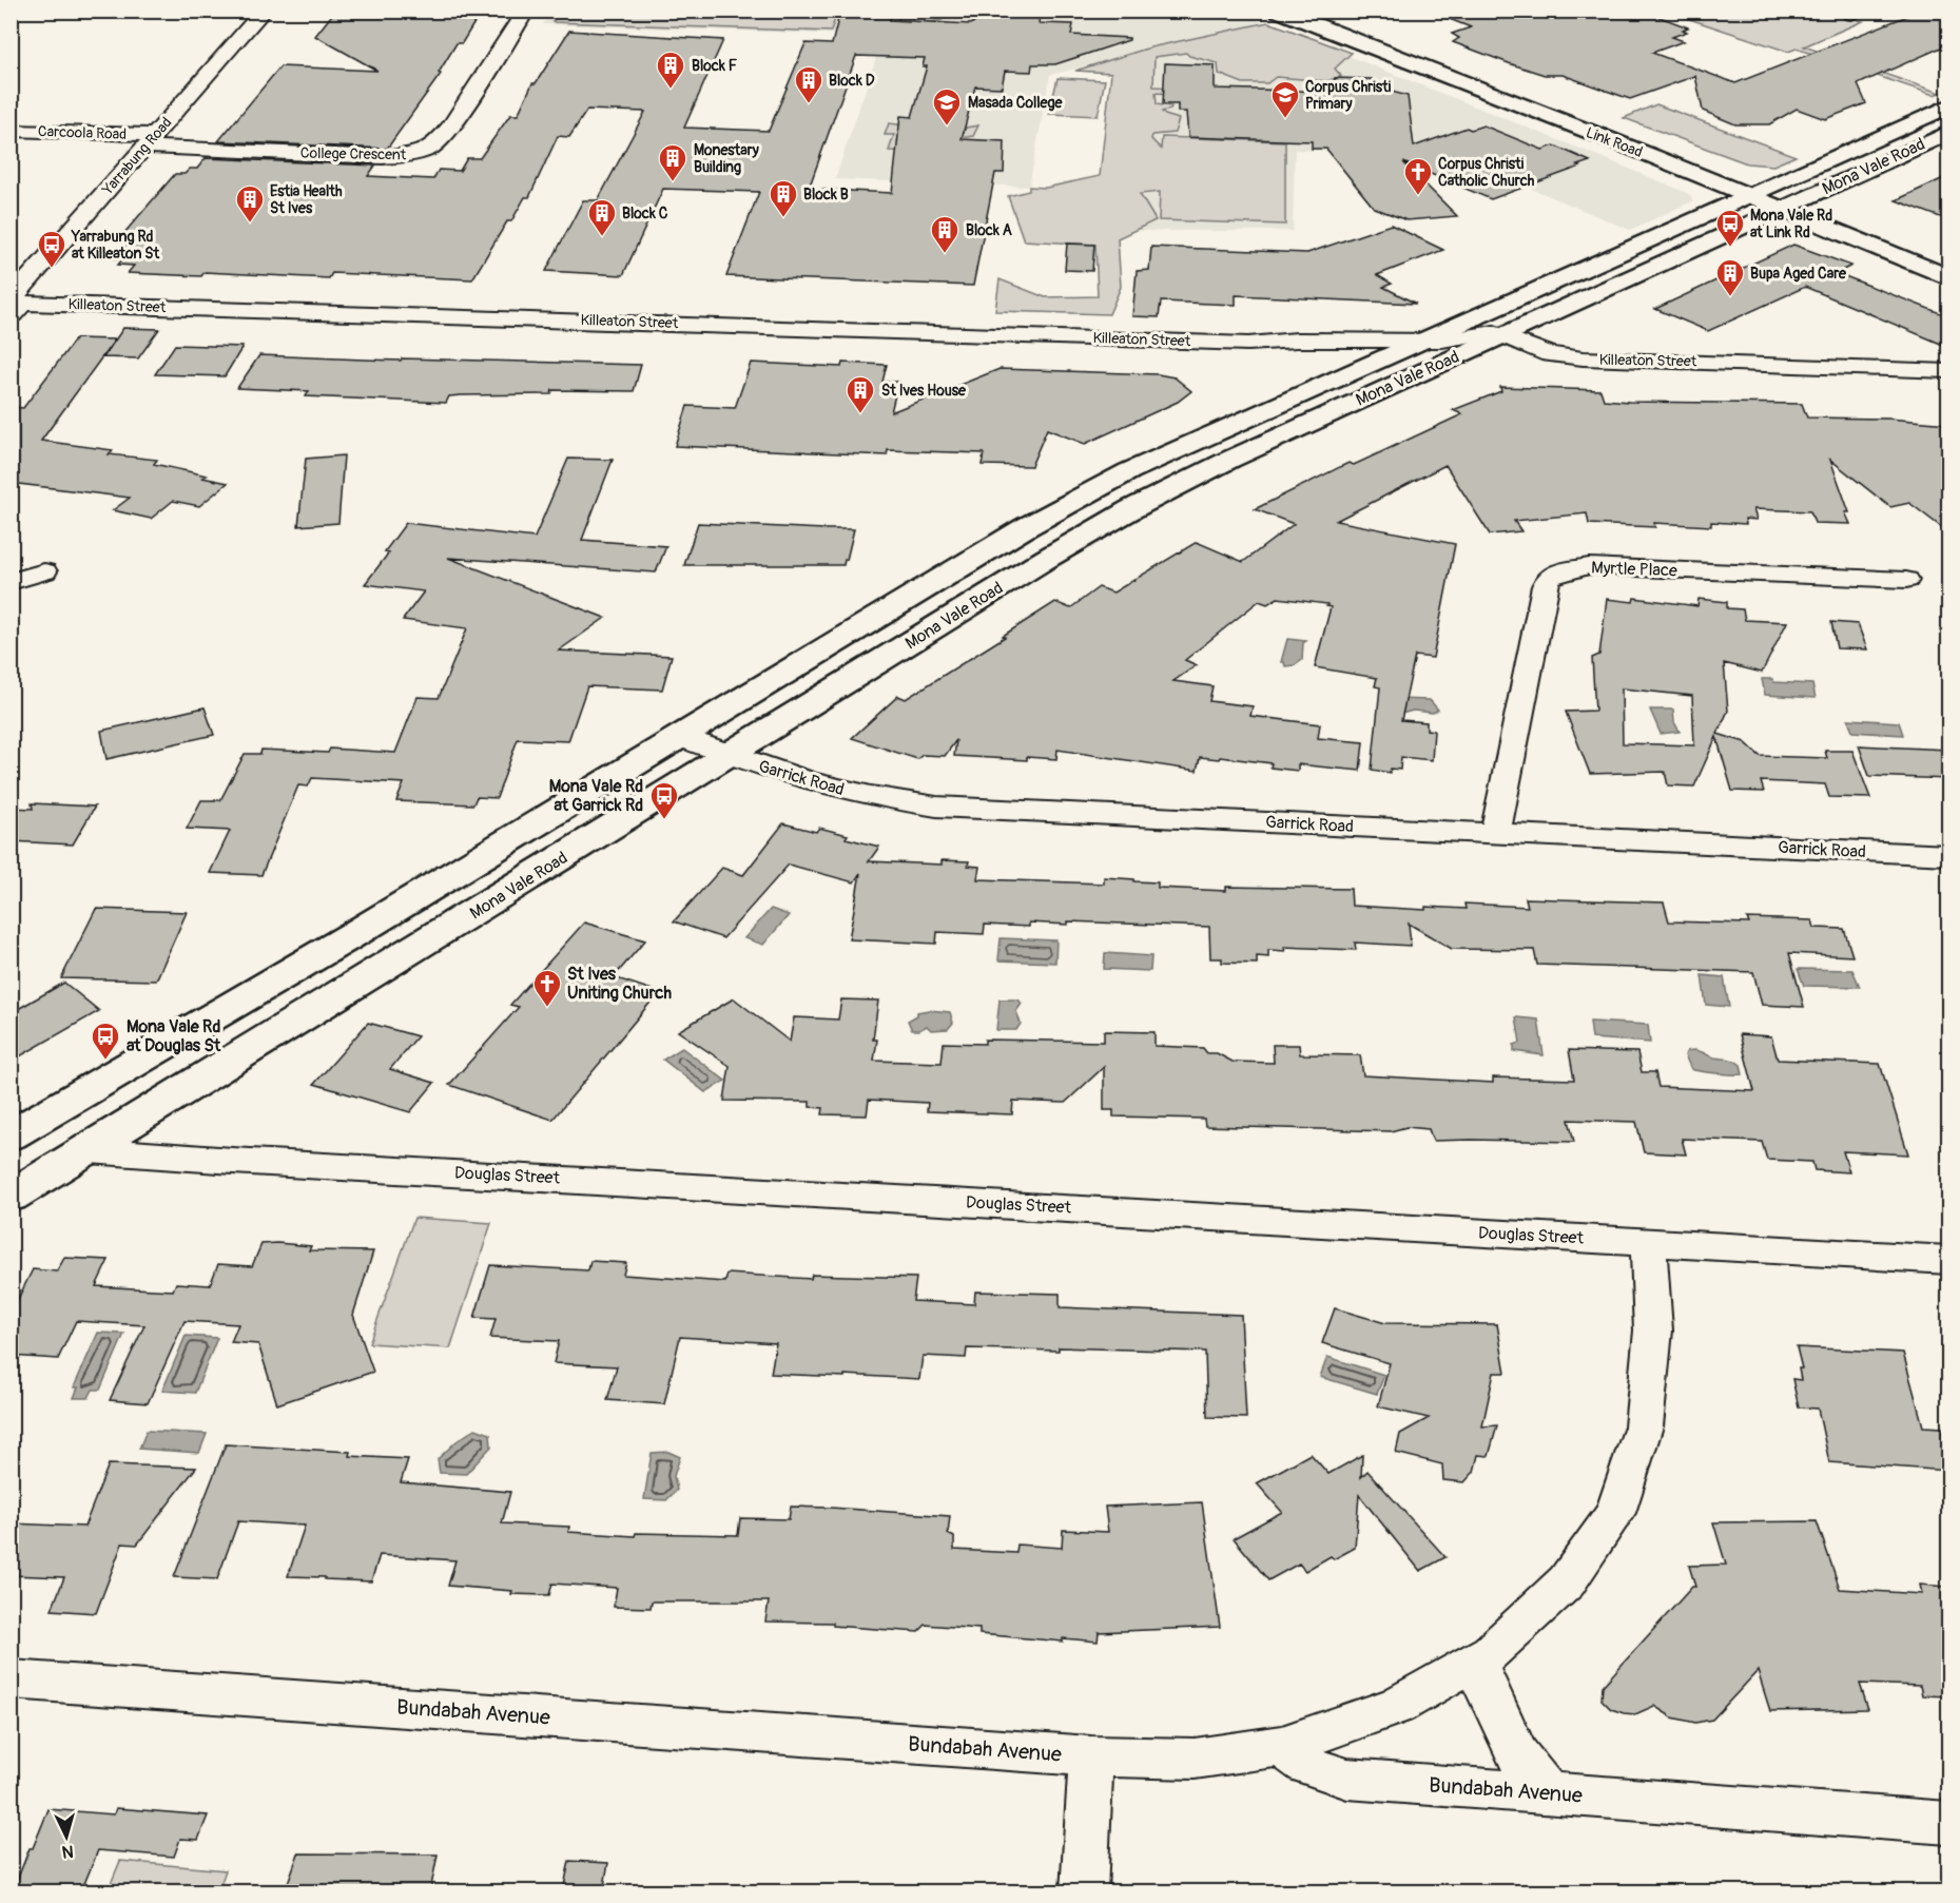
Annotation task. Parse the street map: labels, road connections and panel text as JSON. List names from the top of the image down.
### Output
{
  "streets": {
    "main road": ["Link Road", "Mona Vale Road"],
    "street": [
      "Carcoola Road",
      "College Crescent",
      "Yarrabung Road",
      "Killeaton Street",
      "Myrtle Place",
      "Garrick Road",
      "Douglas Street",
      "Bundabah Avenue"
    ]
  },
  "crossings": [
    ["Carcoola Road", "College Crescent"],
    ["Carcoola Road", "Yarrabung Road"],
    ["Link Road", "Mona Vale Road"],
    ["College Crescent", "Yarrabung Road"],
    ["Yarrabung Road", "Killeaton Street"],
    ["Mona Vale Road", "Killeaton Street"],
    ["Mona Vale Road", "Garrick Road"],
    ["Mona Vale Road", "Douglas Street"],
    ["Myrtle Place", "Garrick Road"]
  ],
  "places": {
    "building": [
      "Block F",
      "Block D",
      "Monestary Building",
      "Block B",
      "Estia Health St Ives",
      "Block C",
      "Block A",
      "Bupa Aged Care",
      "St Ives House"
    ],
    "school or university": ["Corpus Christi Primary", "Masada College"],
    "church": ["Corpus Christi Catholic Church", "St Ives Uniting Church"],
    "bus stop": [
      "Mona Vale Rd at Link Rd",
      "Yarrabung Rd at Killeaton St",
      "Mona Vale Rd at Garrick Rd",
      "Mona Vale Rd at Douglas St"
    ]
  },
  "north": "bottom"
}
